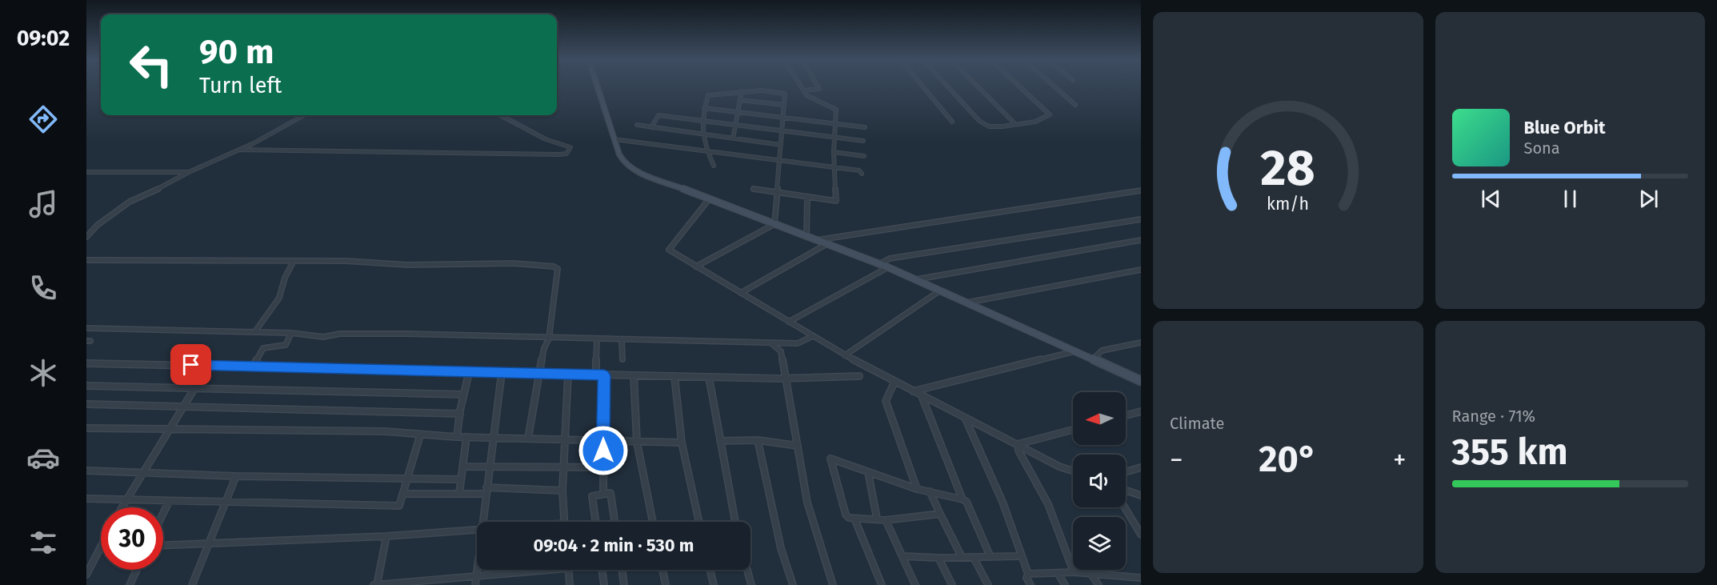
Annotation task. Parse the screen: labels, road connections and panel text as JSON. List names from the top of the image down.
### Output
{
  "north": "left",
  "page": {
    "tabs": "09:02",
    "turn": ["90 m", "Turn left"],
    "song": ["Blue Orbit", "Sona"],
    "tile": [
      "Climate",
      ["Range · 71%", "355 km"]
    ],
    "heat": ["−", "20°", "+"],
    "limit": "30",
    "trip": "09:04 · 2 min · 530 m",
    "gauge": ["28", "km/h"]
  }
}
